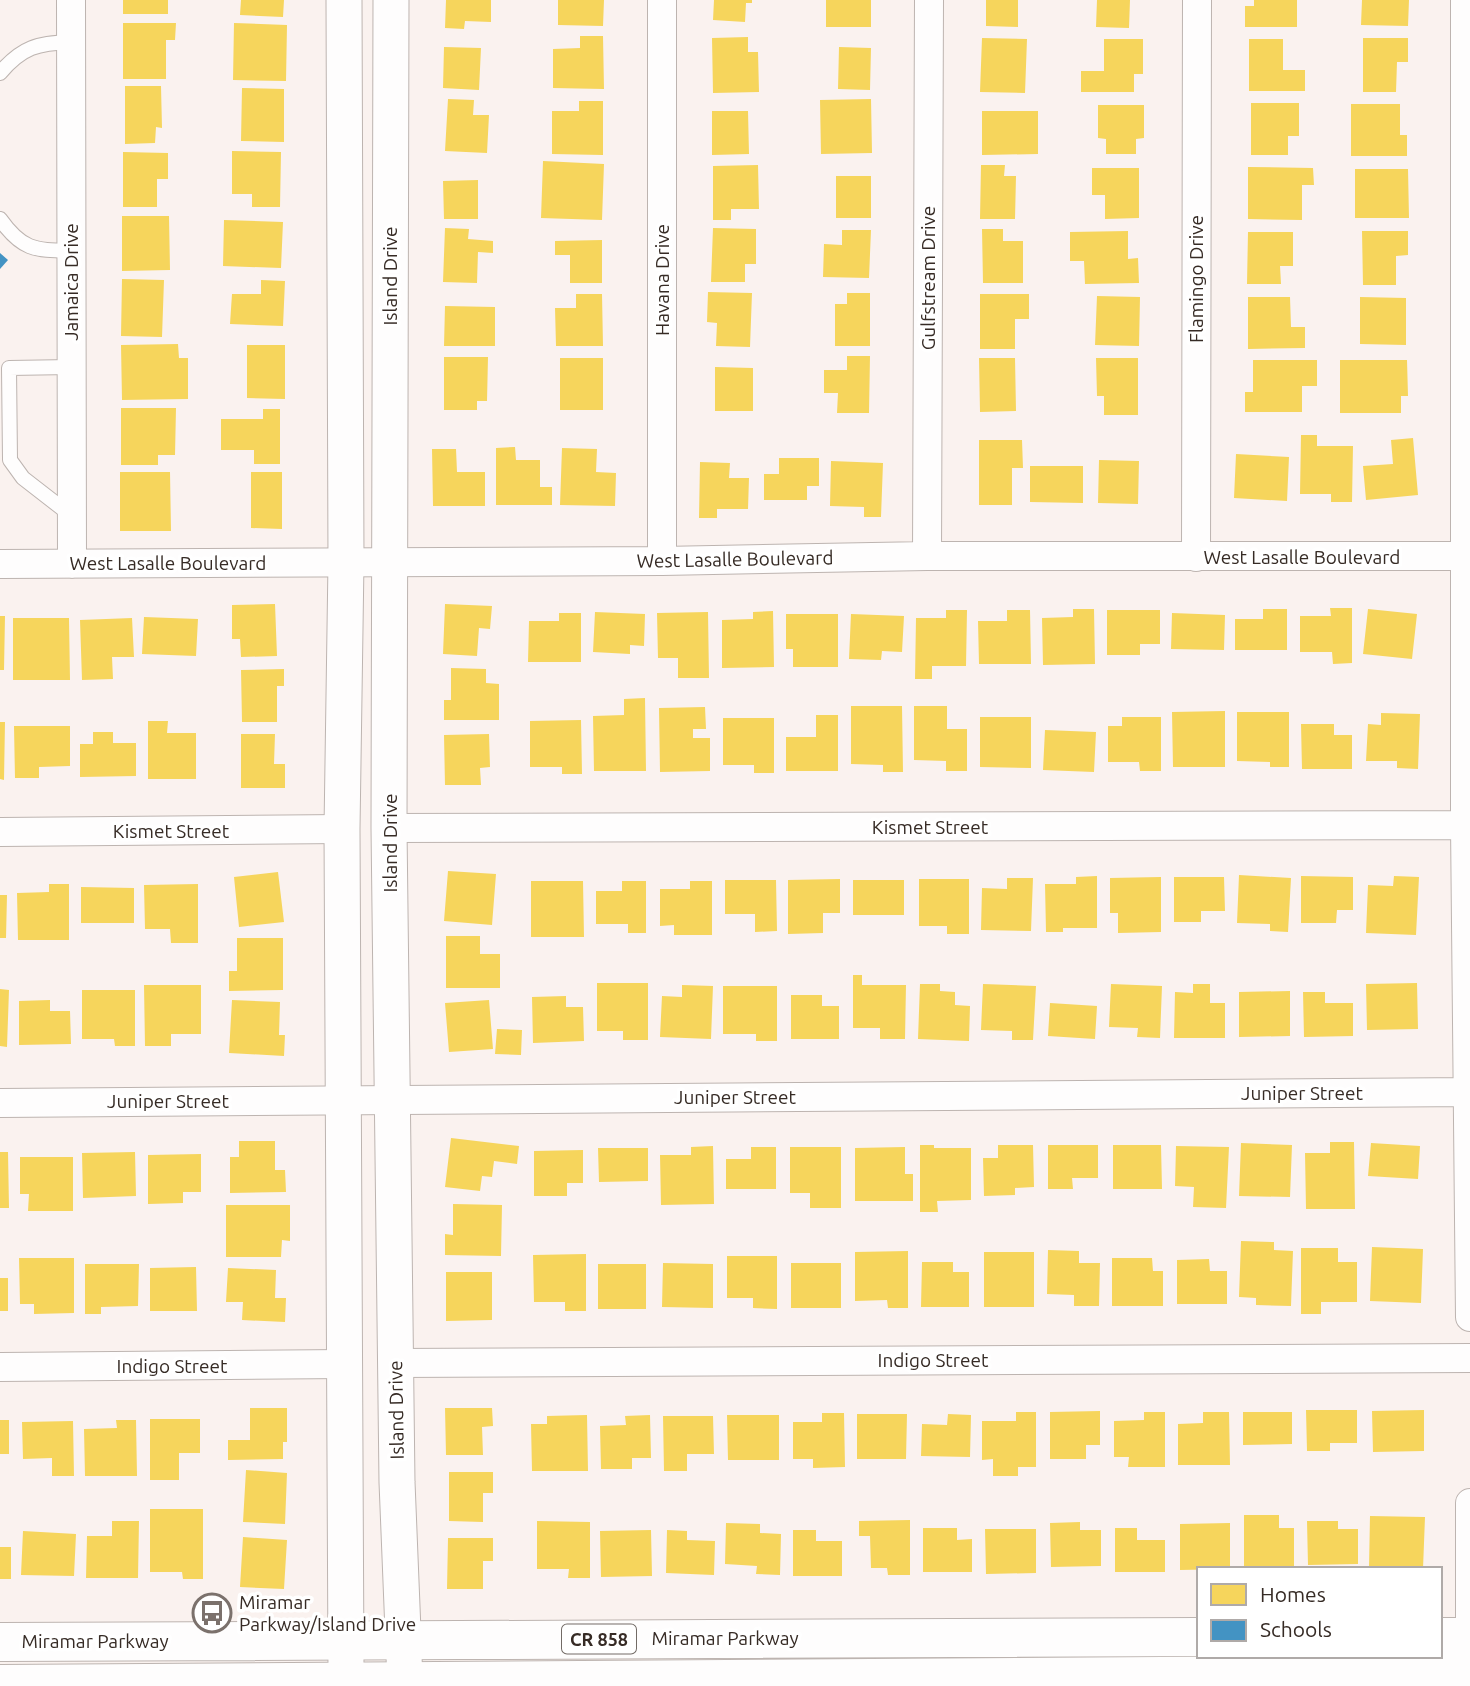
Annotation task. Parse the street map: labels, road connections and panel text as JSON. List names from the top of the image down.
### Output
{
  "streets": {
    "main road": ["Miramar Parkway", "CR 858"],
    "street": [
      "Island Drive",
      "Gulfstream Drive",
      "Flamingo Drive",
      "Havana Drive",
      "Jamaica Drive",
      "West Lasalle Boulevard",
      "Kismet Street",
      "Juniper Street",
      "Indigo Street"
    ]
  },
  "crossings": [
    ["Island Drive", "West Lasalle Boulevard"],
    ["Island Drive", "Kismet Street"],
    ["Island Drive", "Juniper Street"],
    ["Island Drive", "Indigo Street"],
    ["Island Drive", "Miramar Parkway"],
    ["Gulfstream Drive", "West Lasalle Boulevard"],
    ["Flamingo Drive", "West Lasalle Boulevard"],
    ["Havana Drive", "West Lasalle Boulevard"],
    ["Jamaica Drive", "West Lasalle Boulevard"]
  ],
  "places": {
    "bus stop": ["Miramar Parkway/Island Drive"]
  },
  "legend": ["Homes", "Schools"]
}
